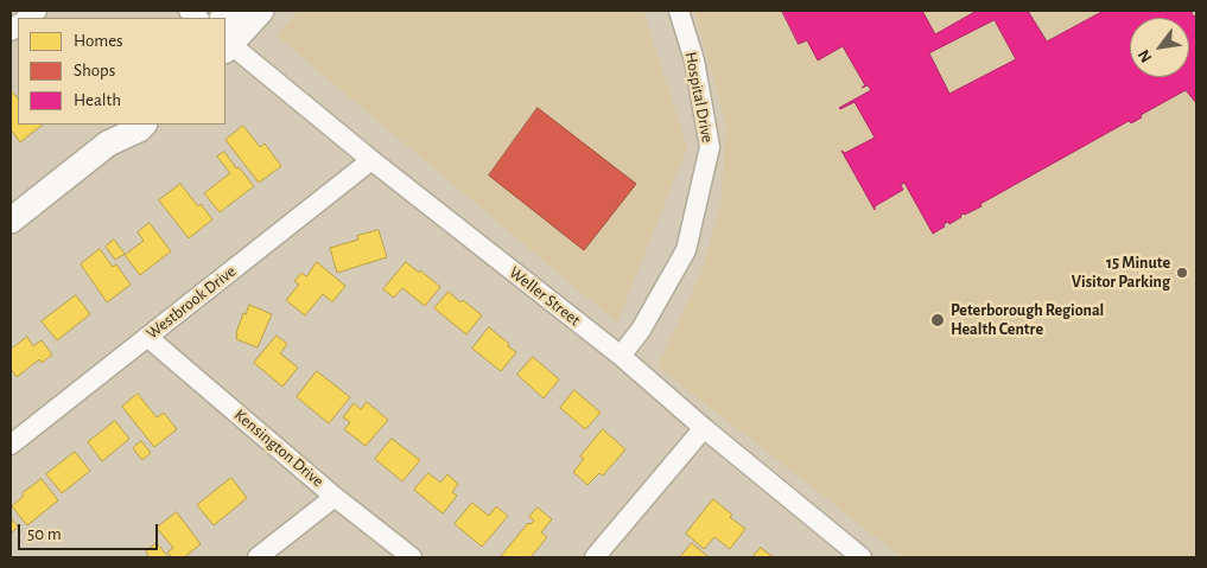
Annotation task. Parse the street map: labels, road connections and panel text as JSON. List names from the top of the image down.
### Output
{
  "streets": {
    "street": [
      "Hospital Drive",
      "Weller Street",
      "Westbrook Drive",
      "Kensington Drive"
    ]
  },
  "crossings": [
    ["Hospital Drive", "Weller Street"],
    ["Weller Street", "Westbrook Drive"],
    ["Westbrook Drive", "Kensington Drive"]
  ],
  "places": ["15 Minute Visitor Parking", "Peterborough Regional Health Centre"],
  "legend": ["Homes", "Shops", "Health"],
  "scale_bar": "50 m",
  "north": "bottom left"
}
